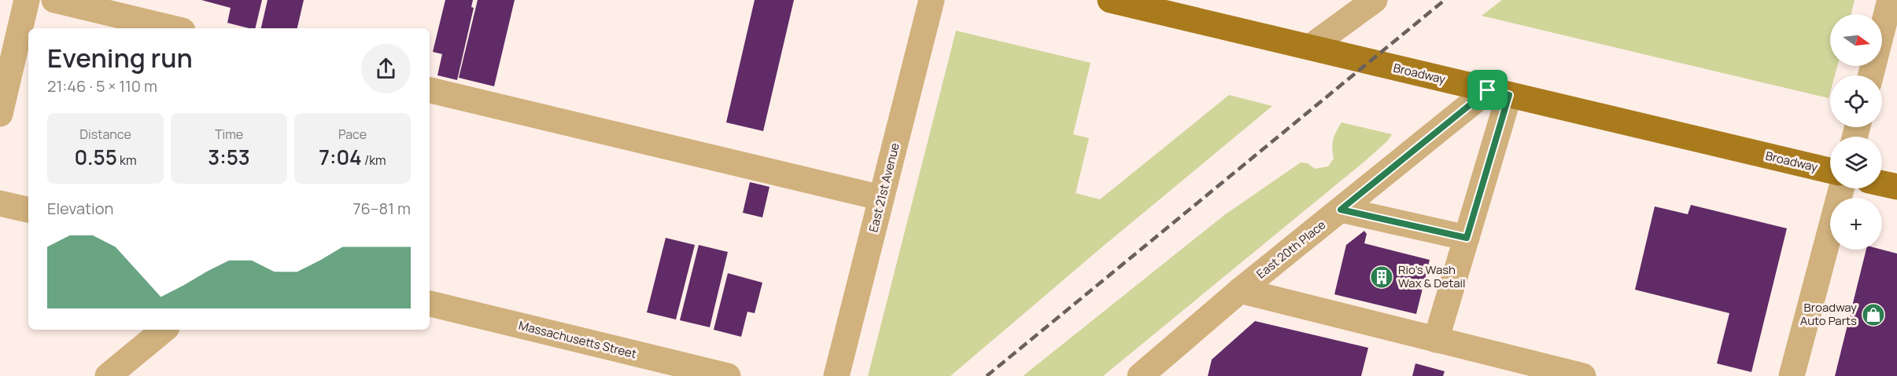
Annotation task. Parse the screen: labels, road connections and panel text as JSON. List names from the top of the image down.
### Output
{
  "streets": {
    "main road": ["Broadway"],
    "street": ["East 21st Avenue", "East 20th Place", "Massachusetts Street"]
  },
  "crossings": [
    ["Broadway", "East 20th Place"]
  ],
  "places": {
    "building": ["Rio's Wash Wax & Detail"],
    "shop": ["Broadway Auto Parts"]
  },
  "north": "right",
  "page": {
    "map_buttons": "+",
    "heading": ["Evening run", "21:46 · 5 × 110 m"],
    "stats": [
      ["Distance", "0.55 km"],
      ["Time", "3:53"],
      ["Pace", "7:04 /km"]
    ],
    "chart": ["Elevation", "76–81 m"]
  }
}
